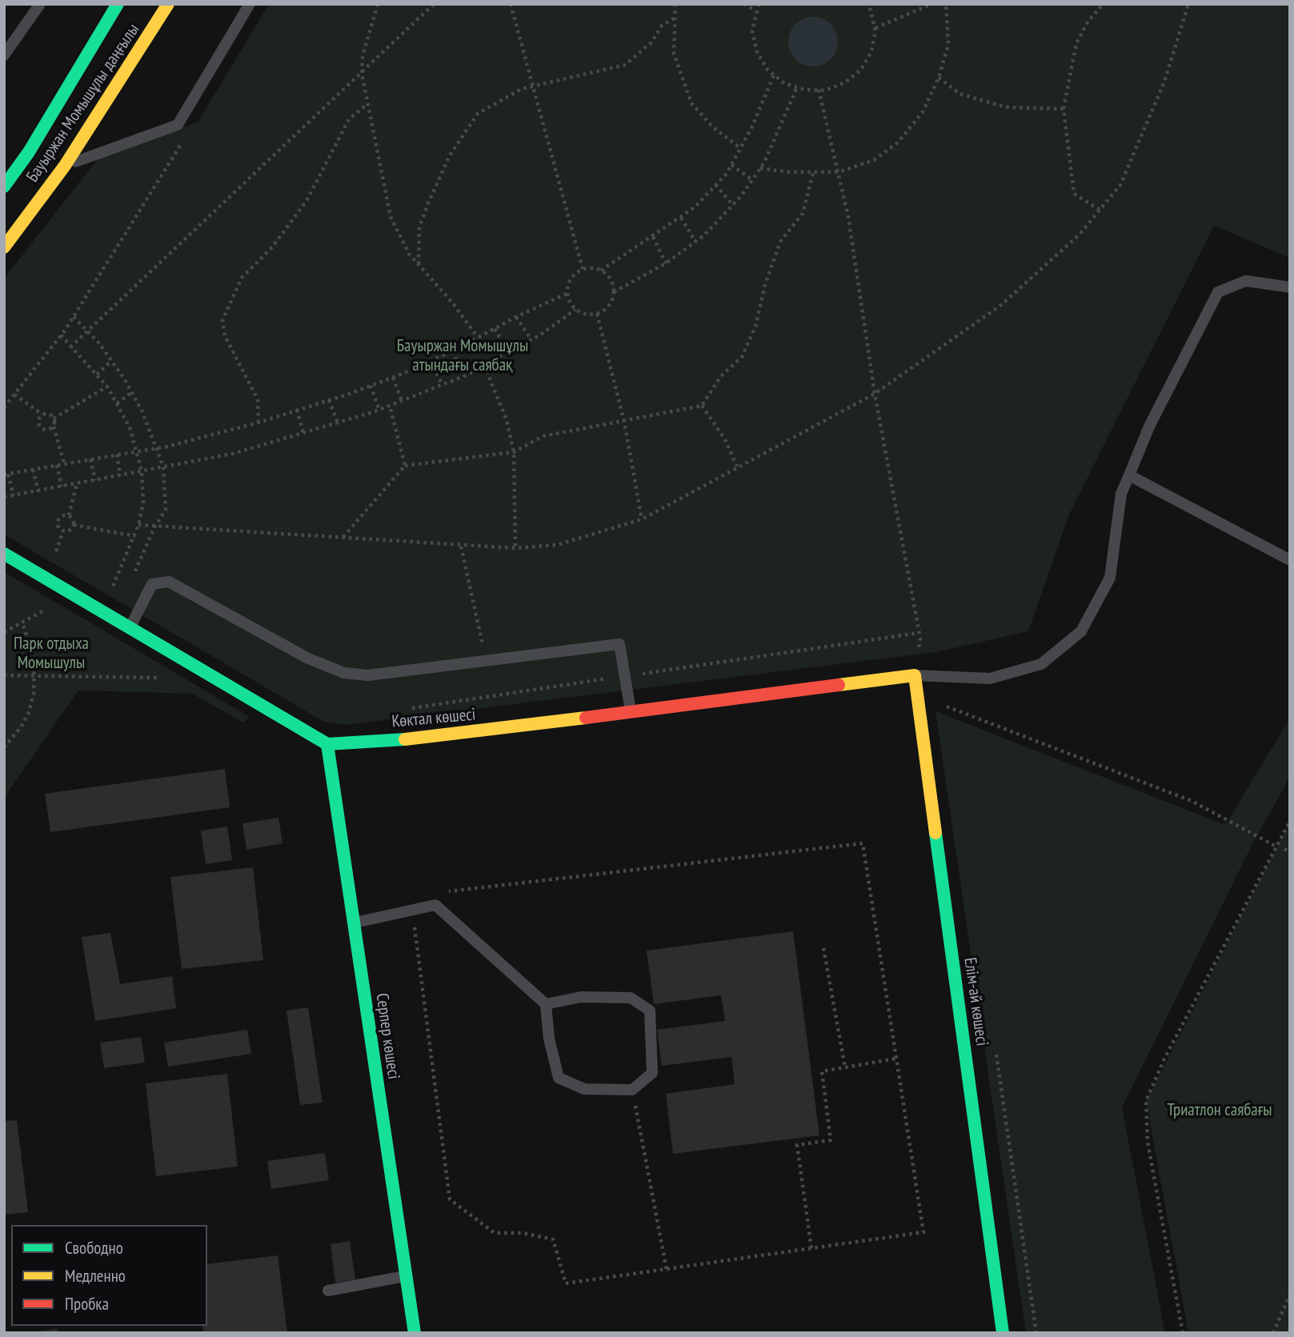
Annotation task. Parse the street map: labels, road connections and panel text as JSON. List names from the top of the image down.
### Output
{
  "streets": {
    "street": [
      "Бауыржан Момышұлы даңғылы",
      "Көктал көшесі",
      "Елім-ай көшесі",
      "Серпер көшесі"
    ]
  },
  "crossings": [
    ["Көктал көшесі", "Елім-ай көшесі"],
    ["Көктал көшесі", "Серпер көшесі"]
  ],
  "parks": ["Бауыржан Момышұлы атындағы саябақ", "Парк отдыха Момышулы", "Триатлон саябағы"],
  "legend": ["Свободно", "Медленно", "Пробка"]
}
